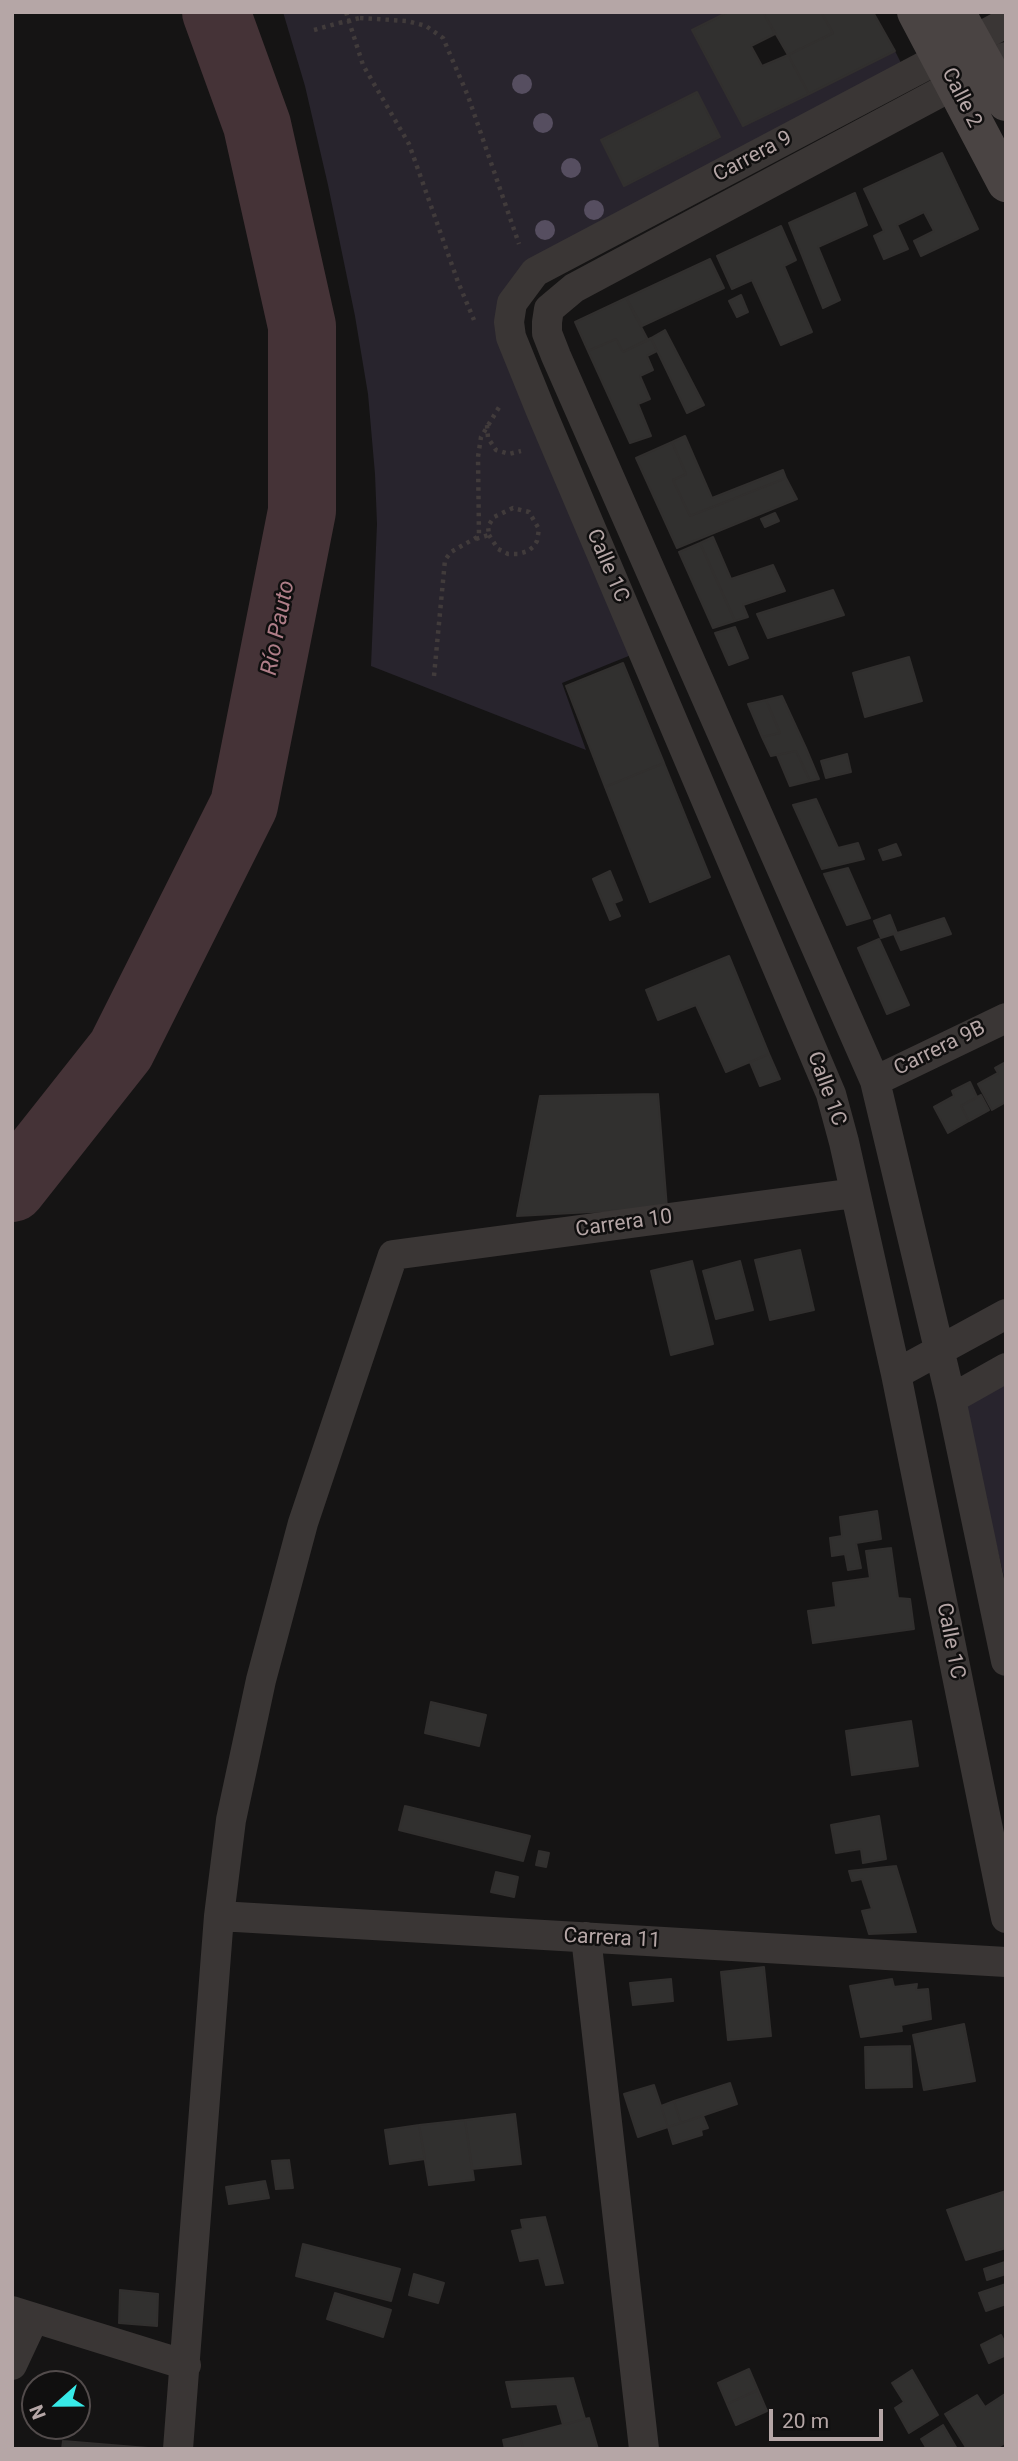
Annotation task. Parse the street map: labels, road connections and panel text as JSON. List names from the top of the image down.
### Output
{
  "streets": {
    "street": [
      "Calle 2",
      "Carrera 9",
      "Calle 1C",
      "Carrera 9B",
      "Carrera 10",
      "Carrera 11"
    ]
  },
  "crossings": [
    ["Calle 2", "Carrera 9"],
    ["Carrera 9", "Calle 1C"],
    ["Calle 1C", "Carrera 9B"],
    ["Calle 1C", "Carrera 10"],
    ["Carrera 10", "Carrera 11"]
  ],
  "water": ["Río Pauto"],
  "scale_bar": "20 m",
  "north": "left"
}
